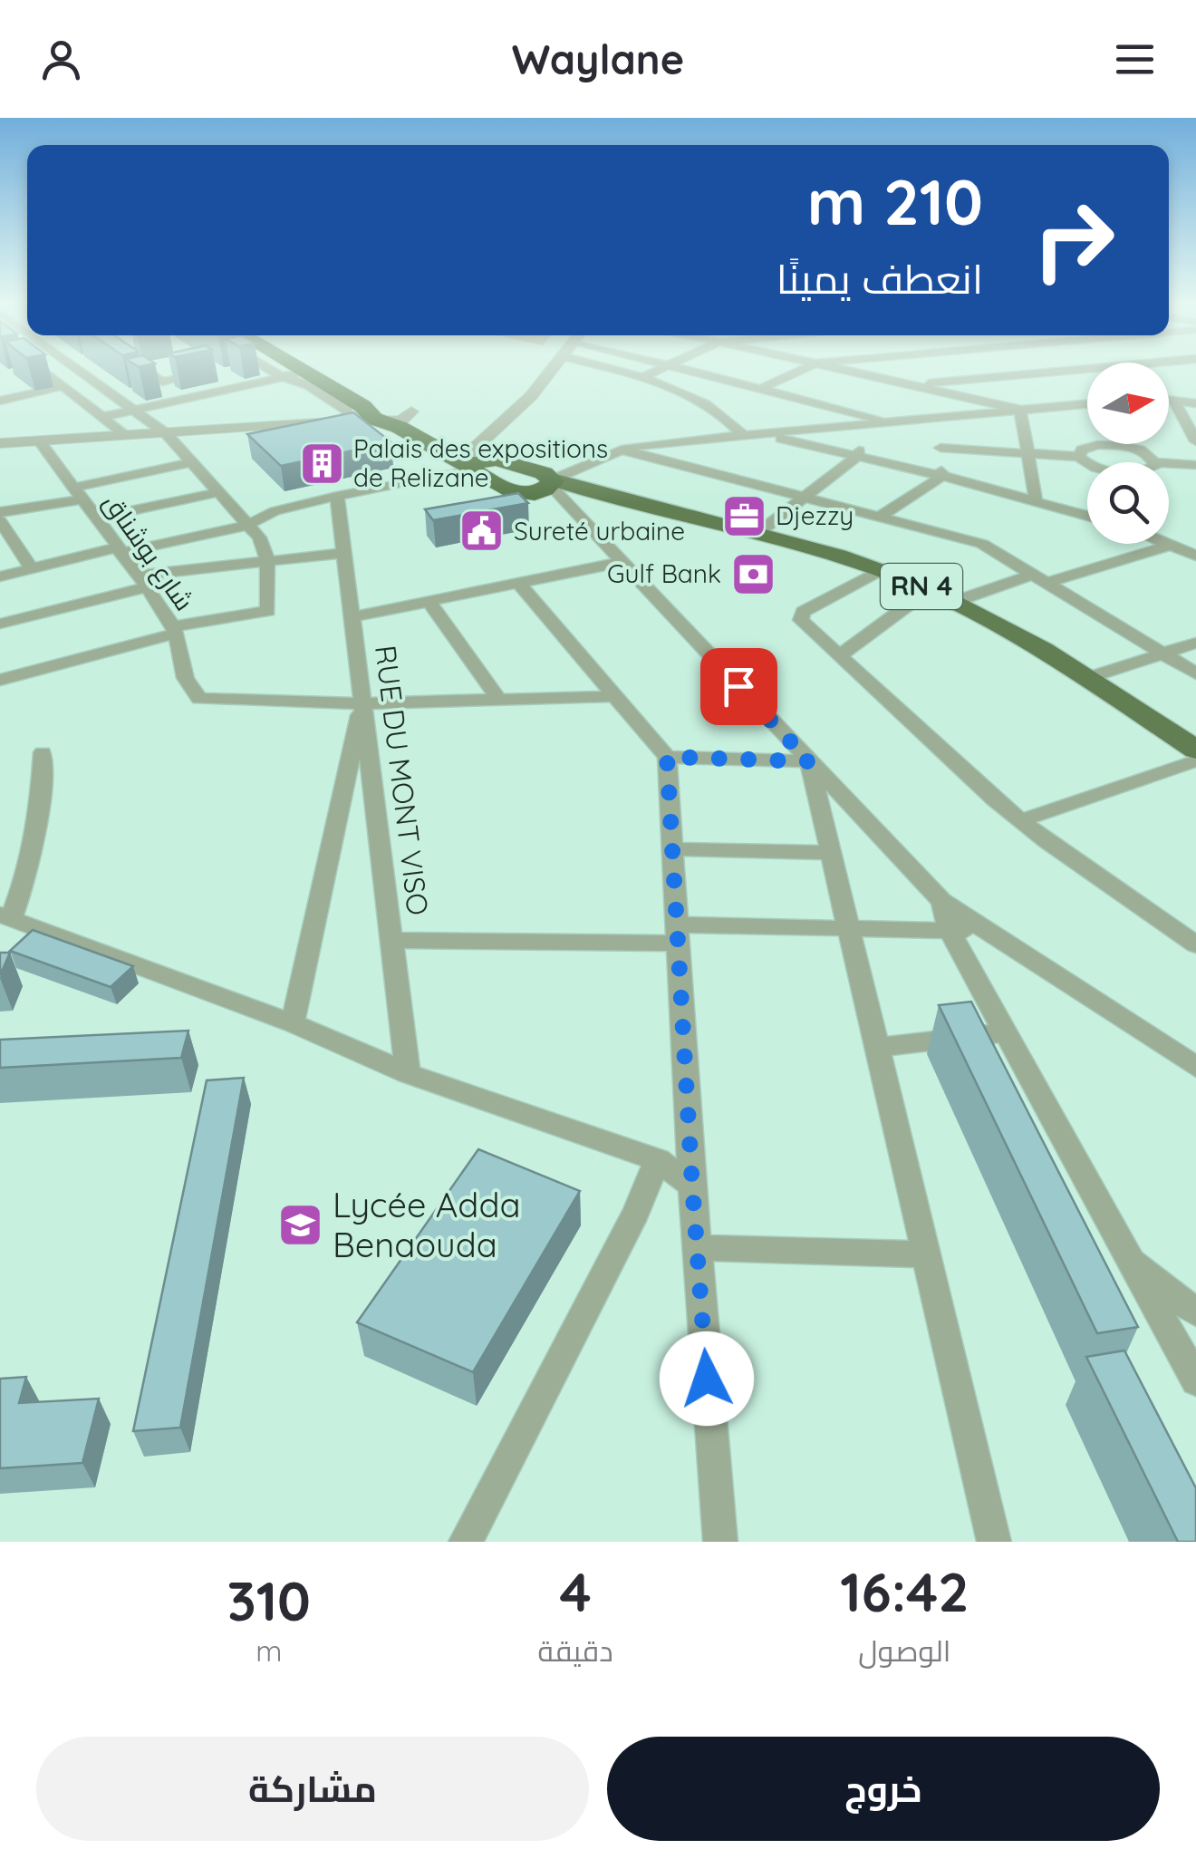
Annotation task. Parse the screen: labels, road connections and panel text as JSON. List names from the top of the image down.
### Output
{
  "streets": {
    "main road": ["RN 4"],
    "street": ["شارع بوشناق", "RUE DU MONT VISO"]
  },
  "crossings": [
    ["شارع بوشناق", "RUE DU MONT VISO"]
  ],
  "places": {
    "building": ["Palais des expositions de Relizane"],
    "office": ["Djezzy"],
    "public building": ["Sureté urbaine"],
    "bank": ["Gulf Bank"],
    "school or university": ["Lycée Adda Benaouda"]
  },
  "north": "right",
  "page": {
    "header": "Waylane",
    "turn": ["210 m", "انعطف يمينًا"],
    "eta": [
      "16:42",
      "الوصول",
      "4",
      "دقيقة",
      "310",
      "m"
    ],
    "buttons": ["خروج", "مشاركة"]
  }
}
